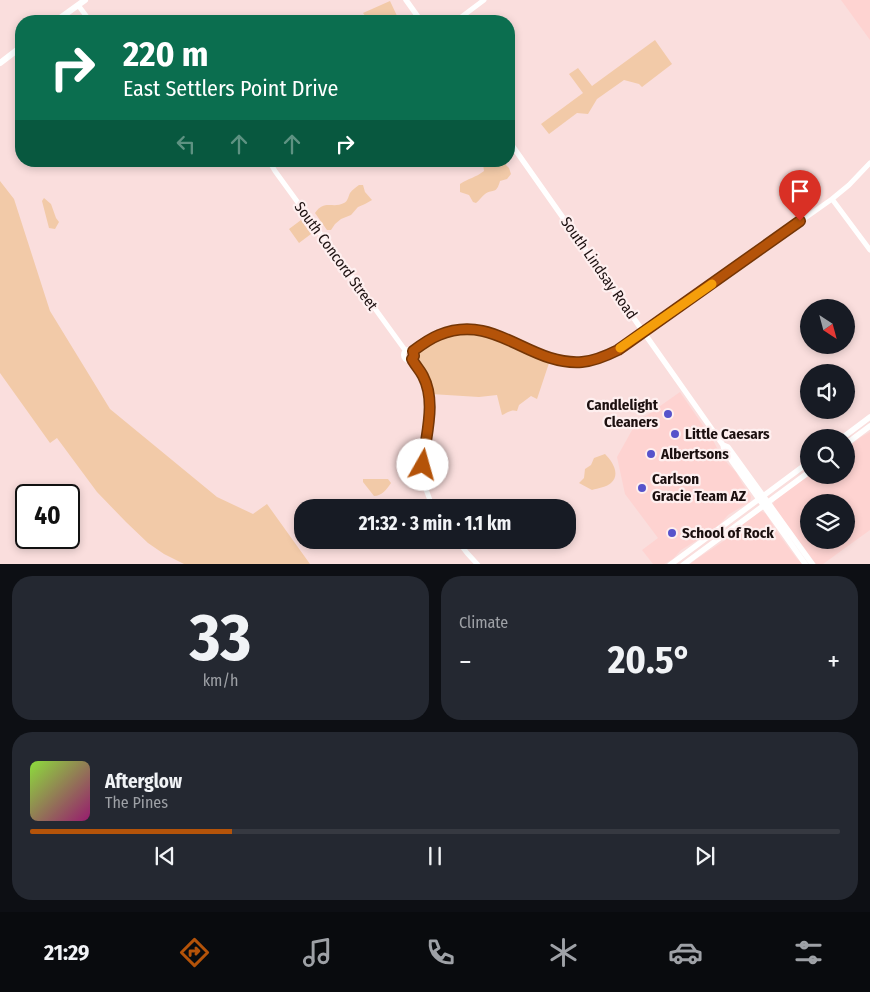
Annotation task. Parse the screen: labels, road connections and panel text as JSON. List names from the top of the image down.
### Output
{
  "streets": {
    "main road": ["South Lindsay Road"],
    "street": ["South Concord Street"]
  },
  "places": [
    "Candlelight Cleaners",
    "Little Caesars",
    "Albertsons",
    "Carlson Gracie Team AZ",
    "School of Rock"
  ],
  "north": "bottom right",
  "page": {
    "turn": ["220 m", "East Settlers Point Drive"],
    "limit": "40",
    "trip": "21:32 · 3 min · 1.1 km",
    "tile": [
      ["33", "km/h"],
      "Climate"
    ],
    "heat": ["−", "20.5°", "+"],
    "song": ["Afterglow", "The Pines"],
    "tabs": "21:29"
  }
}
